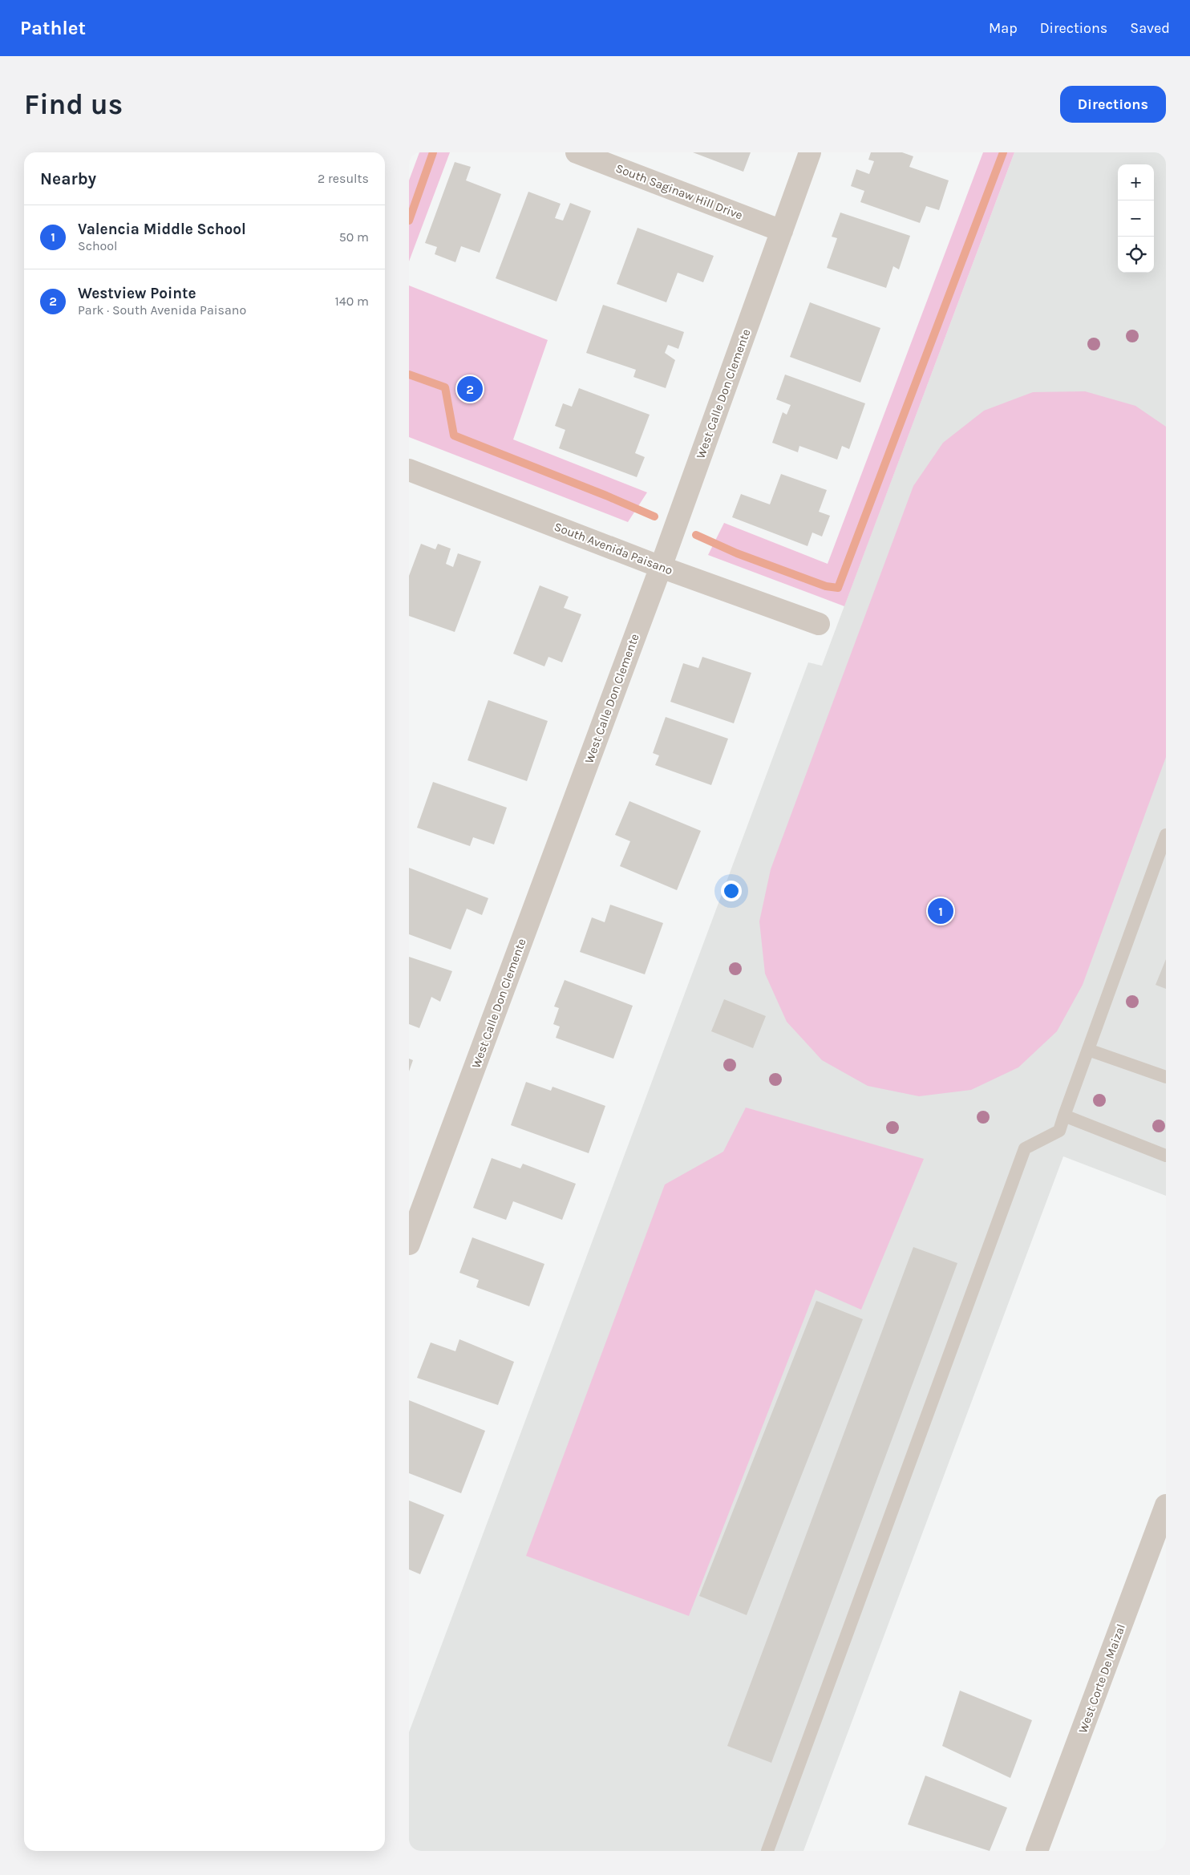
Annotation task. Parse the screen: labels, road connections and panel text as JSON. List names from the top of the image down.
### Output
{
  "streets": {
    "street": [
      "South Saginaw Hill Drive",
      "West Calle Don Clemente",
      "South Avenida Paisano",
      "West Corte De Maizal"
    ]
  },
  "crossings": [
    ["South Saginaw Hill Drive", "West Calle Don Clemente"],
    ["West Calle Don Clemente", "South Avenida Paisano"]
  ],
  "page": {
    "header": "Pathlet",
    "nav": ["Map", "Directions", "Saved"],
    "buttons": "Directions",
    "title": "Find us",
    "heading": ["Nearby", "2 results"],
    "map_buttons": ["+", "−"],
    "list": [
      {
        "mark": "1",
        "name": "Valencia Middle School",
        "note": "School",
        "value": "50 m"
      },
      {
        "mark": "2",
        "name": "Westview Pointe",
        "note": "Park · South Avenida Paisano",
        "value": "140 m"
      }
    ],
    "pins": ["2", "1"]
  }
}
